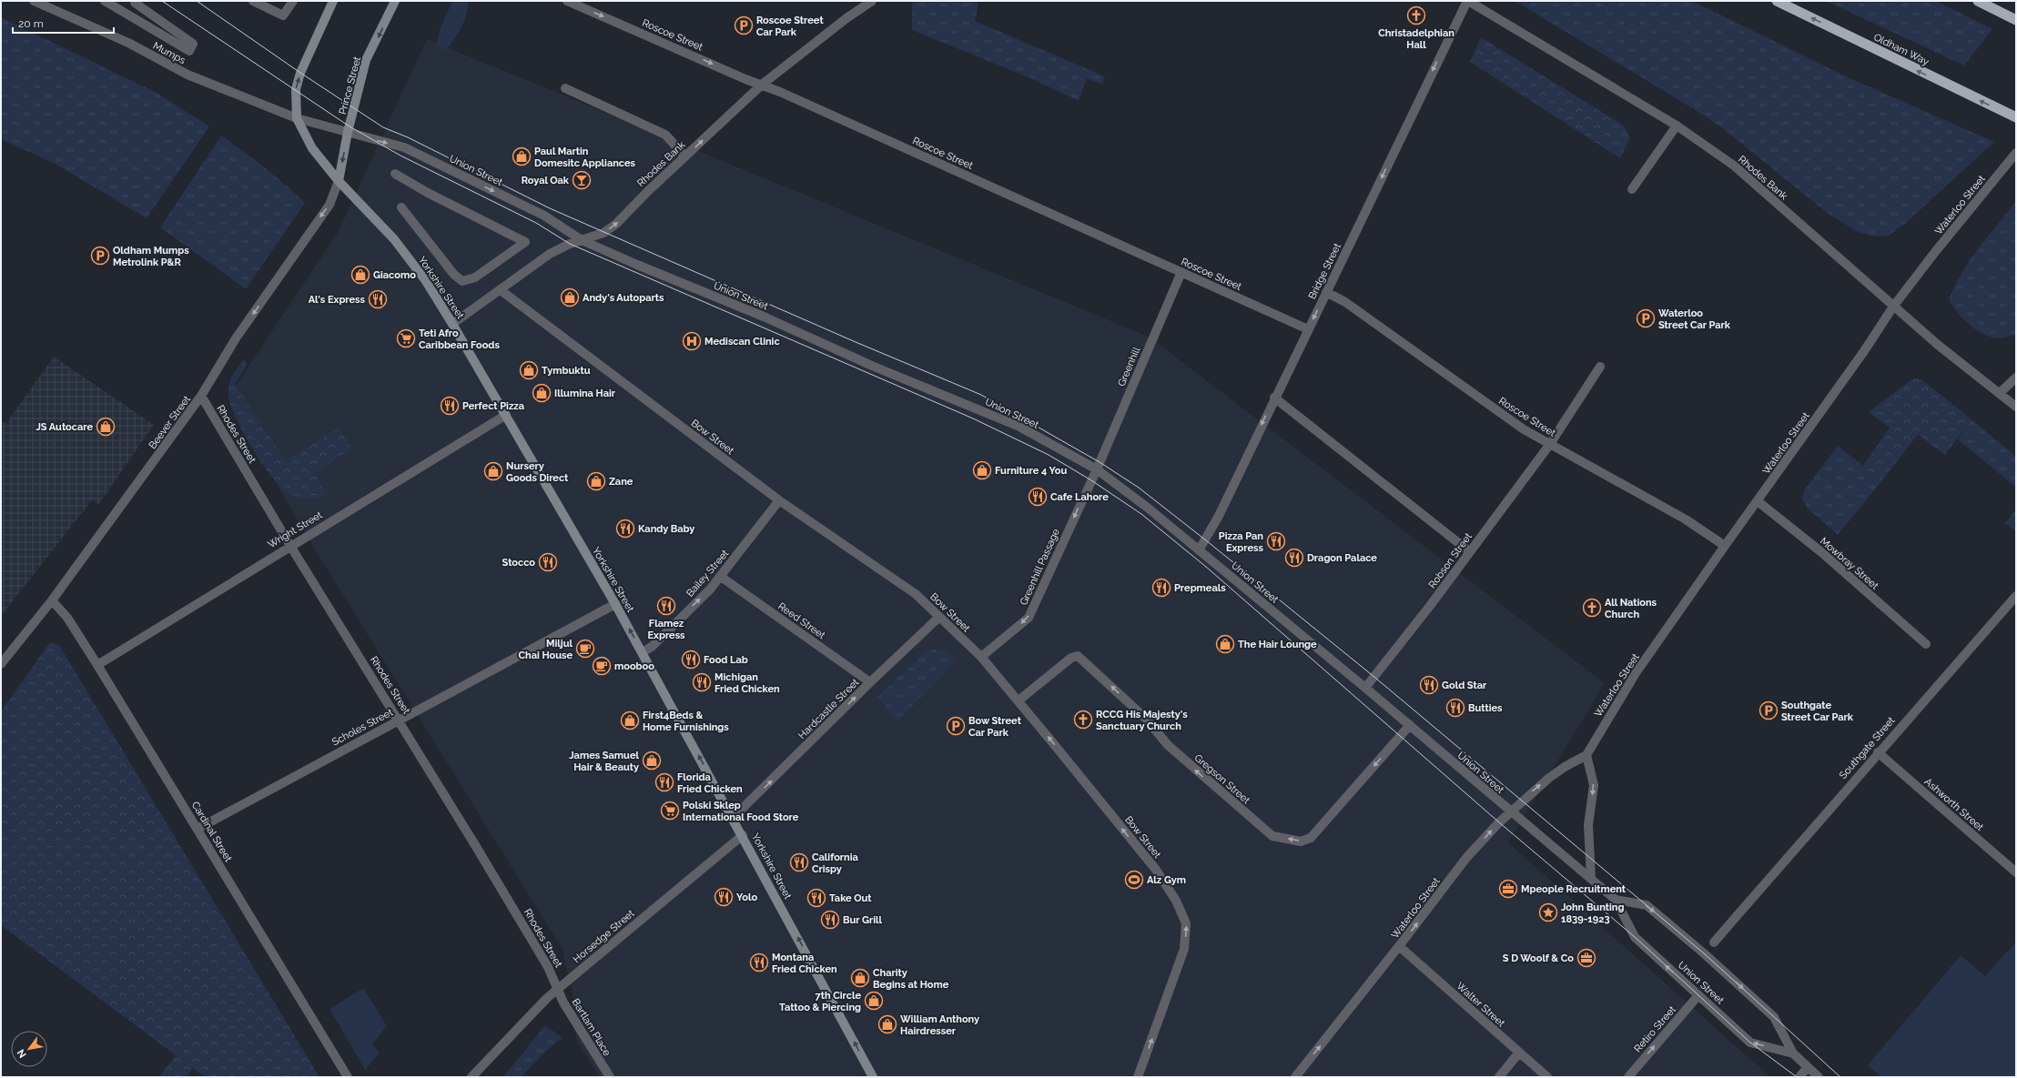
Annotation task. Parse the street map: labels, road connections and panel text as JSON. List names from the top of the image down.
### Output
{
  "streets": {
    "highway": ["Oldham Way"],
    "main road": ["Prince Street", "Yorkshire Street"],
    "street": [
      "Roscoe Street",
      "Mumps",
      "Rhodes Bank",
      "Union Street",
      "Waterloo Street",
      "Bridge Street",
      "Greenhill",
      "Beever Street",
      "Rhodes Street",
      "Bow Street",
      "Wright Street",
      "Robson Street",
      "Mowbray Street",
      "Greenhill Passage",
      "Bailey Street",
      "Reed Street",
      "Hardcastle Street",
      "Scholes Street",
      "Southgate Street",
      "Gregson Street",
      "Ashworth Street",
      "Cardinal Street",
      "Horsedge Street",
      "Walter Street",
      "Bartlam Place",
      "Retiro Street"
    ]
  },
  "crossings": [
    ["Roscoe Street", "Rhodes Bank"],
    ["Roscoe Street", "Waterloo Street"],
    ["Roscoe Street", "Bridge Street"],
    ["Roscoe Street", "Greenhill"],
    ["Roscoe Street", "Robson Street"],
    ["Mumps", "Union Street"],
    ["Mumps", "Yorkshire Street"],
    ["Prince Street", "Union Street"],
    ["Prince Street", "Yorkshire Street"],
    ["Prince Street", "Beever Street"],
    ["Rhodes Bank", "Union Street"],
    ["Rhodes Bank", "Waterloo Street"],
    ["Rhodes Bank", "Bridge Street"],
    ["Rhodes Bank", "Yorkshire Street"],
    ["Rhodes Bank", "Bow Street"],
    ["Union Street", "Waterloo Street"],
    ["Union Street", "Bridge Street"],
    ["Union Street", "Yorkshire Street"],
    ["Union Street", "Greenhill"],
    ["Union Street", "Robson Street"],
    ["Union Street", "Greenhill Passage"],
    ["Union Street", "Gregson Street"],
    ["Union Street", "Retiro Street"],
    ["Waterloo Street", "Mowbray Street"],
    ["Waterloo Street", "Walter Street"],
    ["Yorkshire Street", "Beever Street"],
    ["Yorkshire Street", "Wright Street"],
    ["Yorkshire Street", "Bailey Street"],
    ["Yorkshire Street", "Hardcastle Street"],
    ["Yorkshire Street", "Scholes Street"],
    ["Yorkshire Street", "Horsedge Street"],
    ["Greenhill", "Greenhill Passage"],
    ["Beever Street", "Rhodes Street"],
    ["Beever Street", "Cardinal Street"],
    ["Rhodes Street", "Wright Street"],
    ["Rhodes Street", "Scholes Street"],
    ["Rhodes Street", "Horsedge Street"],
    ["Rhodes Street", "Bartlam Place"],
    ["Bow Street", "Greenhill Passage"],
    ["Bow Street", "Bailey Street"],
    ["Bow Street", "Hardcastle Street"],
    ["Bow Street", "Gregson Street"],
    ["Wright Street", "Cardinal Street"],
    ["Bailey Street", "Reed Street"],
    ["Reed Street", "Hardcastle Street"],
    ["Scholes Street", "Cardinal Street"],
    ["Southgate Street", "Ashworth Street"],
    ["Horsedge Street", "Bartlam Place"]
  ],
  "one_way": [
    "Oldham Way",
    "Waterloo Street",
    "Bridge Street",
    "Yorkshire Street",
    "Beever Street",
    "Bow Street",
    "Greenhill Passage",
    "Bailey Street",
    "Hardcastle Street",
    "Retiro Street"
  ],
  "places": {
    "church": ["Christadelphian Hall", "All Nations Church", "RCCG His Majesty's Sanctuary Church"],
    "parking": [
      "Roscoe Street Car Park",
      "Oldham Mumps Metrolink P&R",
      "Waterloo Street Car Park",
      "Southgate Street Car Park",
      "Bow Street Car Park"
    ],
    "shop": [
      "Paul Martin Domesitc Appliances",
      "Giacomo",
      "Andy's Autoparts",
      "Tymbuktu",
      "Illumina Hair",
      "JS Autocare",
      "Furniture 4 You",
      "Nursery Goods Direct",
      "Zane",
      "The Hair Lounge",
      "First4Beds & Home Furnishings",
      "James Samuel Hair & Beauty",
      "Charity Begins at Home",
      "7th Circle Tattoo & Piercing",
      "William Anthony Hairdresser"
    ],
    "bar": ["Royal Oak"],
    "restaurant": [
      "Al's Express",
      "Perfect Pizza",
      "Cafe Lahore",
      "Kandy Baby",
      "Pizza Pan Express",
      "Dragon Palace",
      "Stocco",
      "Prepmeals",
      "Flamez Express",
      "Food Lab",
      "Michigan Fried Chicken",
      "Gold Star",
      "Butties",
      "Florida Fried Chicken",
      "California Crispy",
      "Yolo",
      "Take Out",
      "Bur Grill",
      "Montana Fried Chicken"
    ],
    "supermarket": ["Teti Afro Caribbean Foods", "Polski Sklep International Food Store"],
    "hospital": ["Mediscan Clinic"],
    "cafe": ["Miljul Chai House", "mooboo"],
    "sports": ["Alz Gym"],
    "office": ["Mpeople Recruitment", "S D Woolf & Co"],
    "place": ["John Bunting 1839-1923"]
  },
  "scale_bar": "20 m",
  "north": "bottom left"
}
